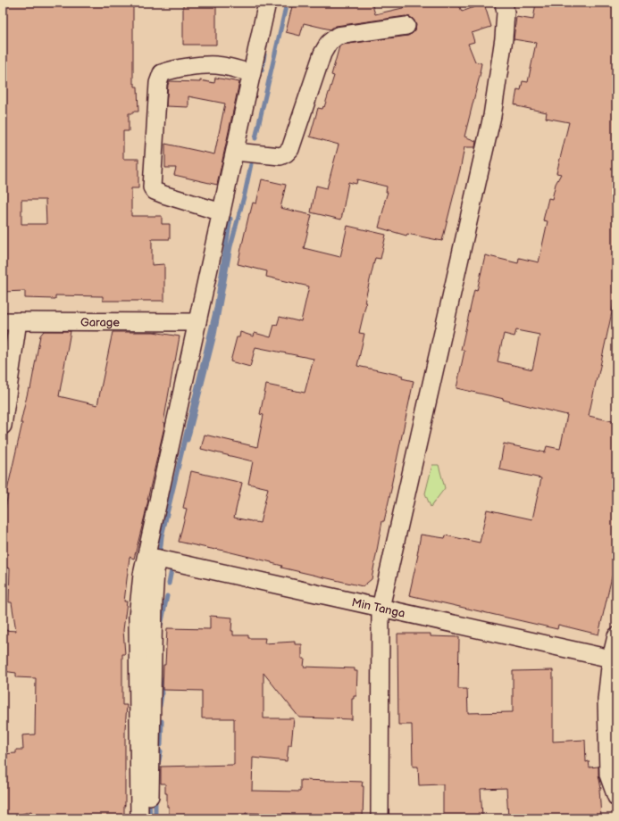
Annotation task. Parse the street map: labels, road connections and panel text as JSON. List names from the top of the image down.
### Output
{
  "streets": {
    "street": ["Garage", "Min Tanga"]
  }
}
